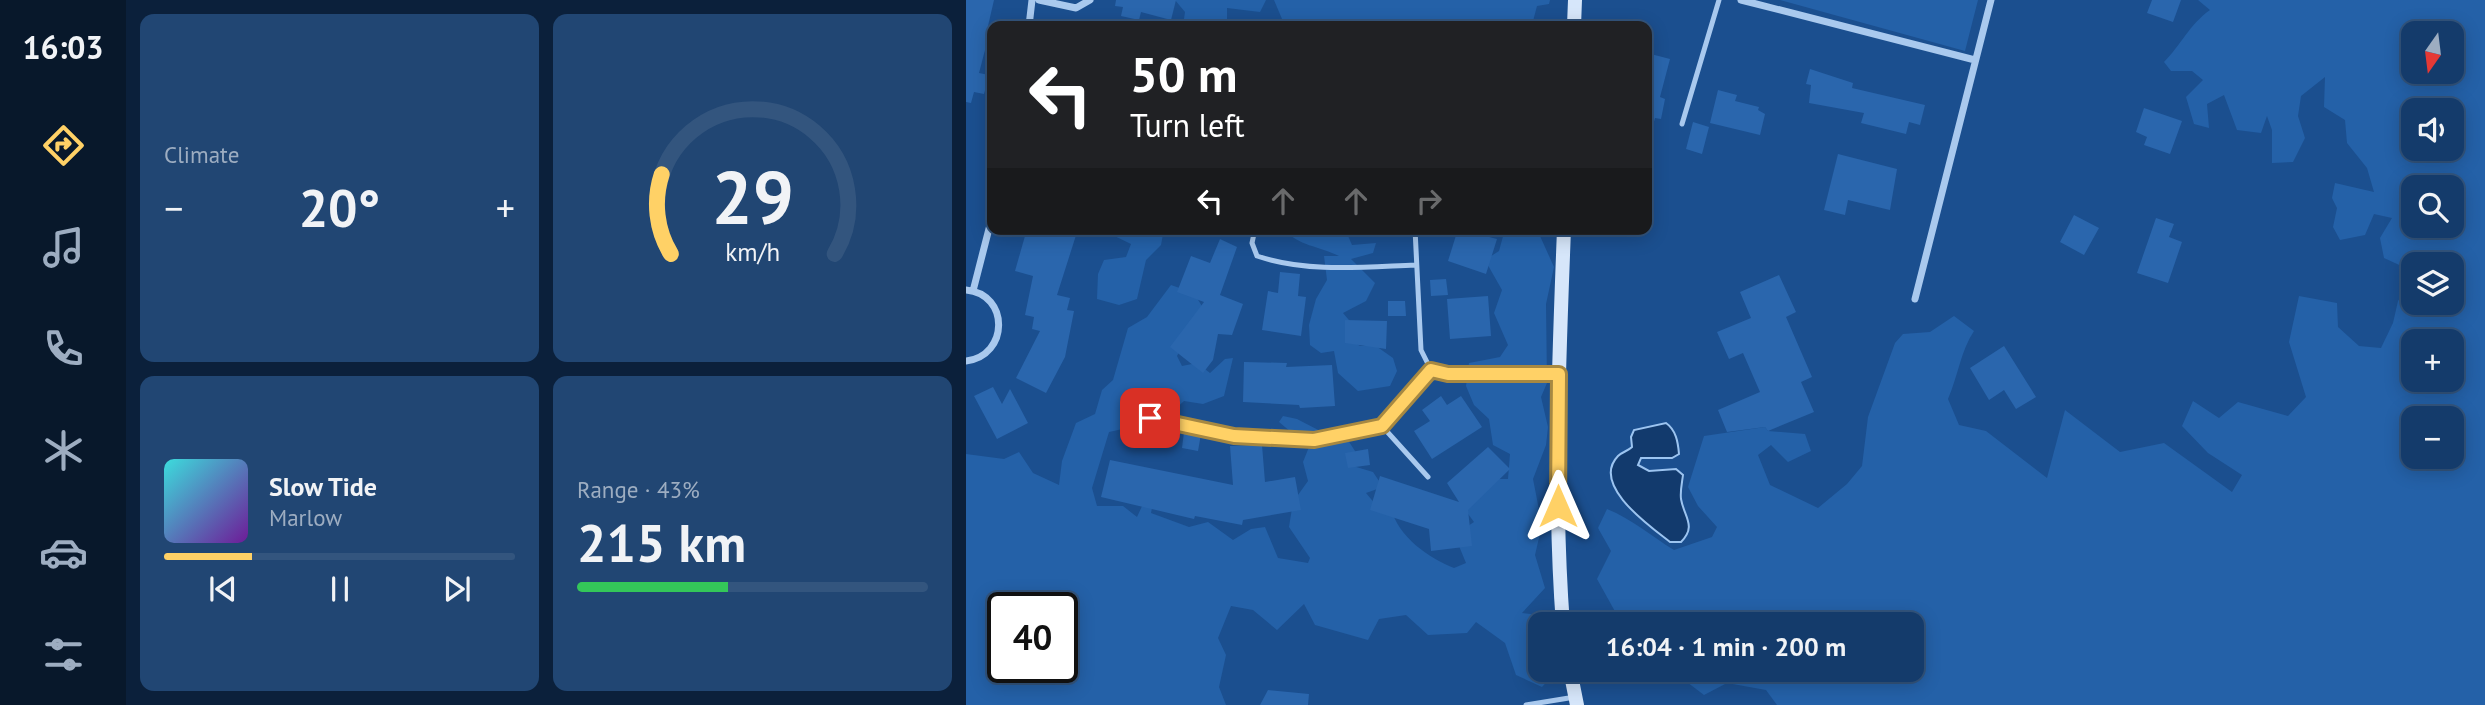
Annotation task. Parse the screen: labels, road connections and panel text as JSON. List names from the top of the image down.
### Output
{
  "north": "bottom",
  "page": {
    "tabs": "16:03",
    "tile": [
      "Climate",
      ["Range · 43%", "215 km"]
    ],
    "map_buttons": ["+", "−"],
    "turn": ["50 m", "Turn left"],
    "heat": ["−", "20°", "+"],
    "song": ["Slow Tide", "Marlow"],
    "limit": "40",
    "trip": "16:04 · 1 min · 200 m",
    "gauge": ["29", "km/h"]
  }
}
